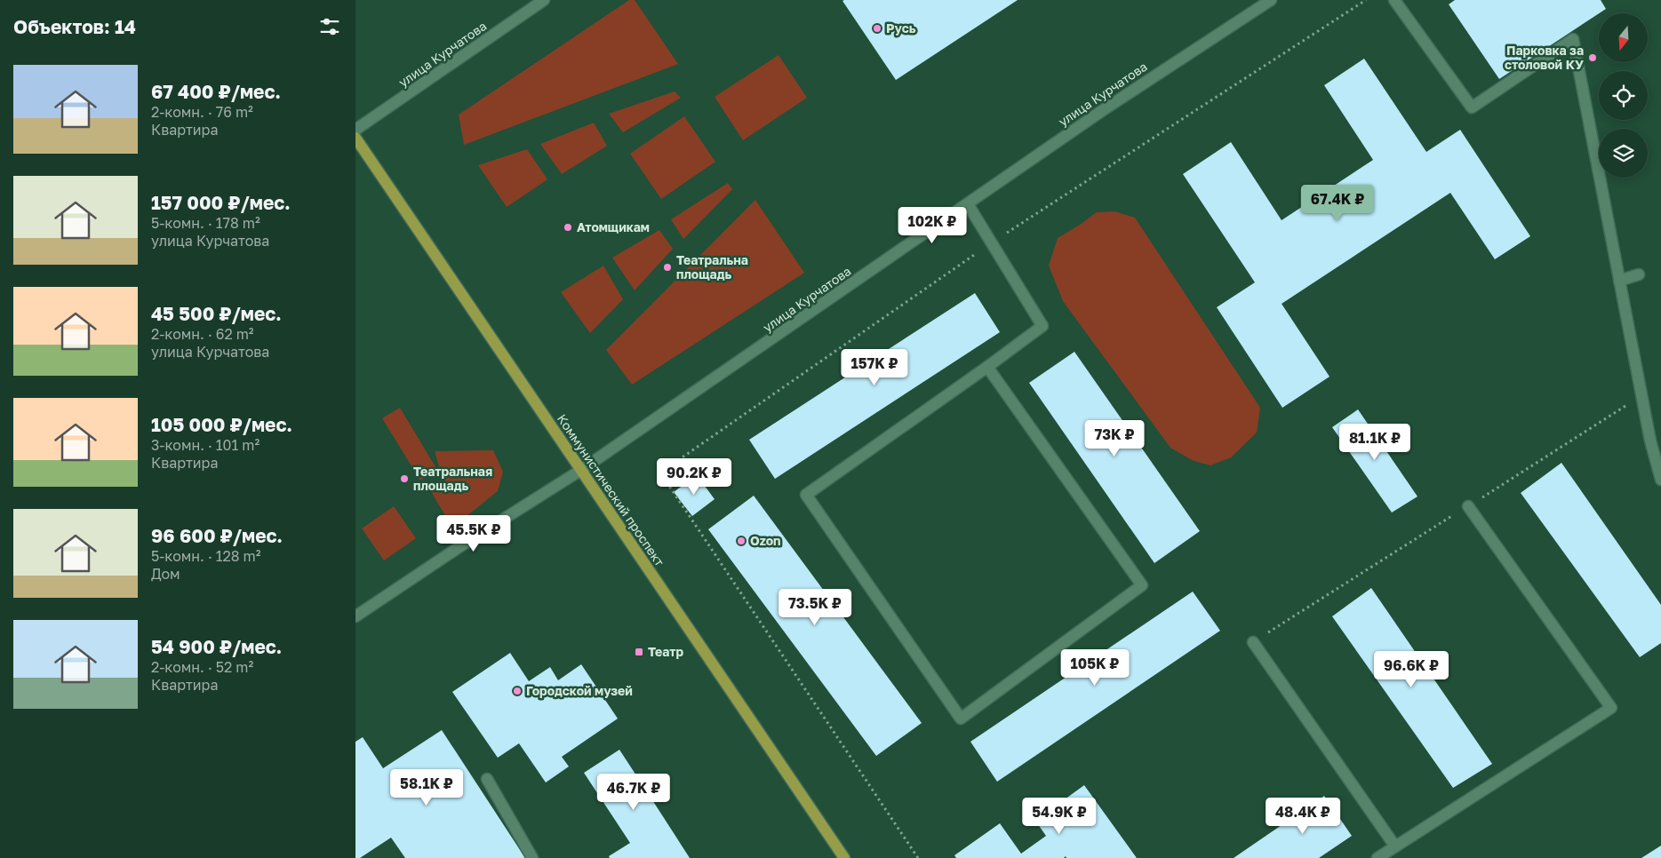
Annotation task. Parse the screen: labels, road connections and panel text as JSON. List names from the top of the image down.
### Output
{
  "streets": {
    "main road": ["Коммунистический проспект"],
    "street": ["улица Курчатова"]
  },
  "crossings": [
    ["улица Курчатова", "Коммунистический проспект"]
  ],
  "places": {
    "other": [
      "Русь",
      "Парковка за столовой КУ",
      "Атомщикам",
      "Театральна площадь",
      "Театральная площадь",
      "Ozon",
      "Городской музей"
    ],
    "transit": ["Театр"]
  },
  "north": "bottom",
  "page": {
    "heading": "Объектов: 14",
    "list": [
      {
        "name": "67 400 ₽/мес.",
        "note": "2-комн. · 76 m² · Квартира"
      },
      {
        "name": "157 000 ₽/мес.",
        "note": "5-комн. · 178 m² · улица Курчатова"
      },
      {
        "name": "45 500 ₽/мес.",
        "note": "2-комн. · 62 m² · улица Курчатова"
      },
      {
        "name": "105 000 ₽/мес.",
        "note": "3-комн. · 101 m² · Квартира"
      },
      {
        "name": "96 600 ₽/мес.",
        "note": "5-комн. · 128 m² · Дом"
      },
      {
        "name": "54 900 ₽/мес.",
        "note": "2-комн. · 52 m² · Квартира"
      }
    ],
    "price": [
      "67.4K ₽",
      "102K ₽",
      "157K ₽",
      "73K ₽",
      "81.1K ₽",
      "90.2K ₽",
      "45.5K ₽",
      "73.5K ₽",
      "105K ₽",
      "96.6K ₽",
      "58.1K ₽",
      "46.7K ₽",
      "54.9K ₽",
      "48.4K ₽"
    ]
  }
}
